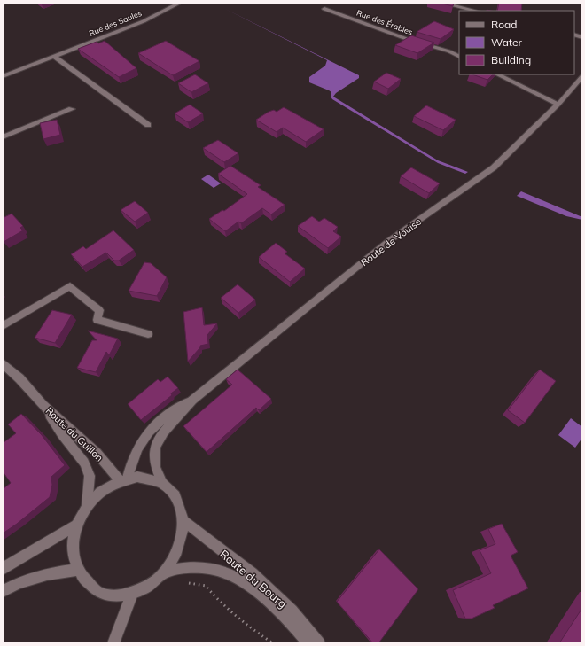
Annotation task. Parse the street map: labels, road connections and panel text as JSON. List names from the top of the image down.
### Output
{
  "streets": {
    "street": [
      "Rue des Érables",
      "Rue des Saules",
      "Route de Vouise",
      "Route du Guillon",
      "Route du Bourg"
    ]
  },
  "crossings": [
    ["Route de Vouise", "Route du Guillon"],
    ["Route de Vouise", "Route du Bourg"],
    ["Route du Guillon", "Route du Bourg"]
  ],
  "legend": ["Road", "Water", "Building"]
}
